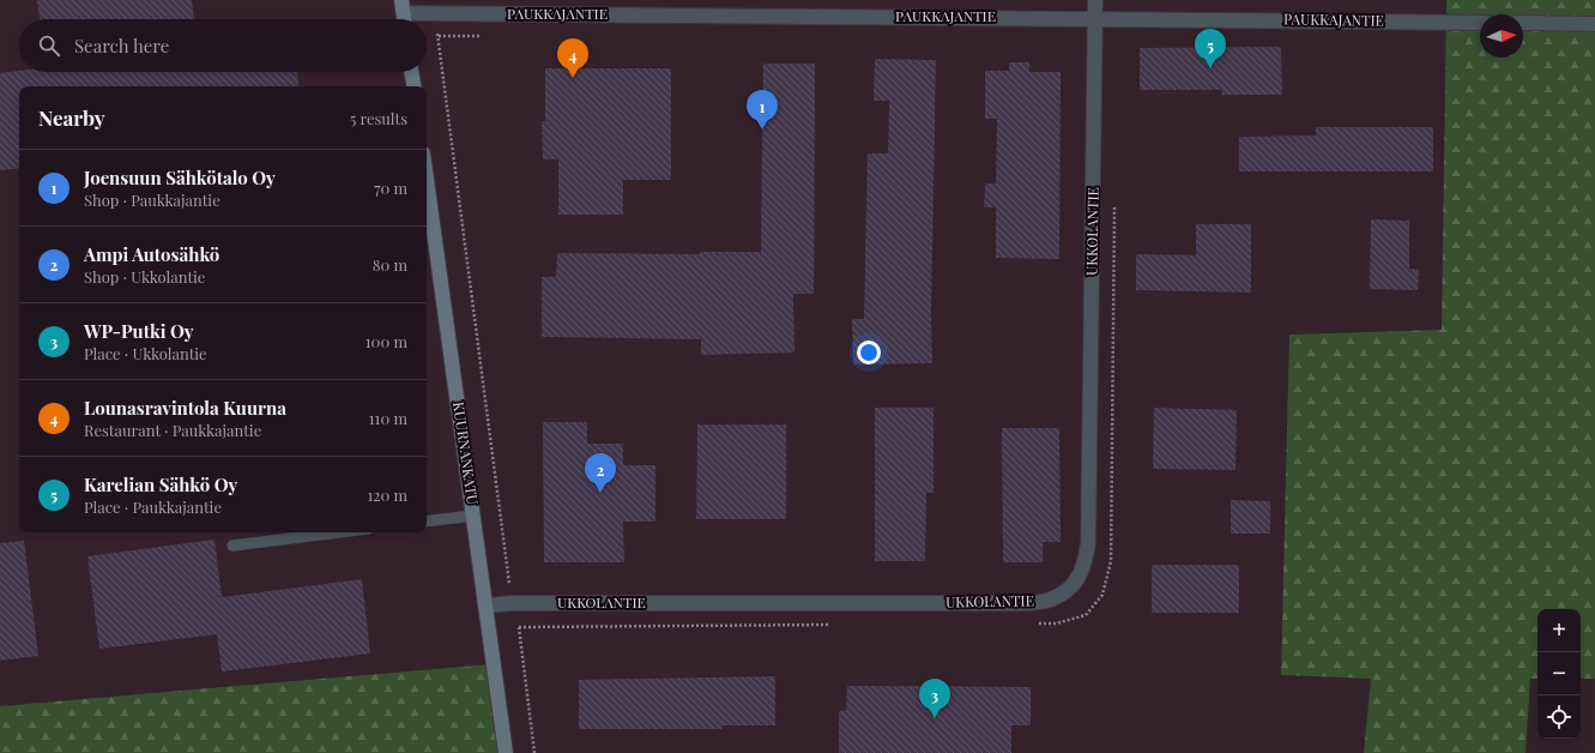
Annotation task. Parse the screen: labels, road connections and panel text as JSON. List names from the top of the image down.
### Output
{
  "streets": {
    "street": ["PAUKKAJANTIE", "UKKOLANTIE", "KUURNANKATU"]
  },
  "crossings": [
    ["PAUKKAJANTIE", "UKKOLANTIE"],
    ["UKKOLANTIE", "KUURNANKATU"]
  ],
  "north": "right",
  "page": {
    "search": "Search here",
    "pins": [
      "5",
      "4",
      "1",
      "2",
      "3"
    ],
    "heading": ["Nearby", "5 results"],
    "list": [
      {
        "mark": "1",
        "name": "Joensuun Sähkötalo Oy",
        "note": "Shop · Paukkajantie",
        "value": "70 m"
      },
      {
        "mark": "2",
        "name": "Ampi Autosähkö",
        "note": "Shop · Ukkolantie",
        "value": "80 m"
      },
      {
        "mark": "3",
        "name": "WP-Putki Oy",
        "note": "Place · Ukkolantie",
        "value": "100 m"
      },
      {
        "mark": "4",
        "name": "Lounasravintola Kuurna",
        "note": "Restaurant · Paukkajantie",
        "value": "110 m"
      },
      {
        "mark": "5",
        "name": "Karelian Sähkö Oy",
        "note": "Place · Paukkajantie",
        "value": "120 m"
      }
    ],
    "map_buttons": ["+", "−"]
  }
}
